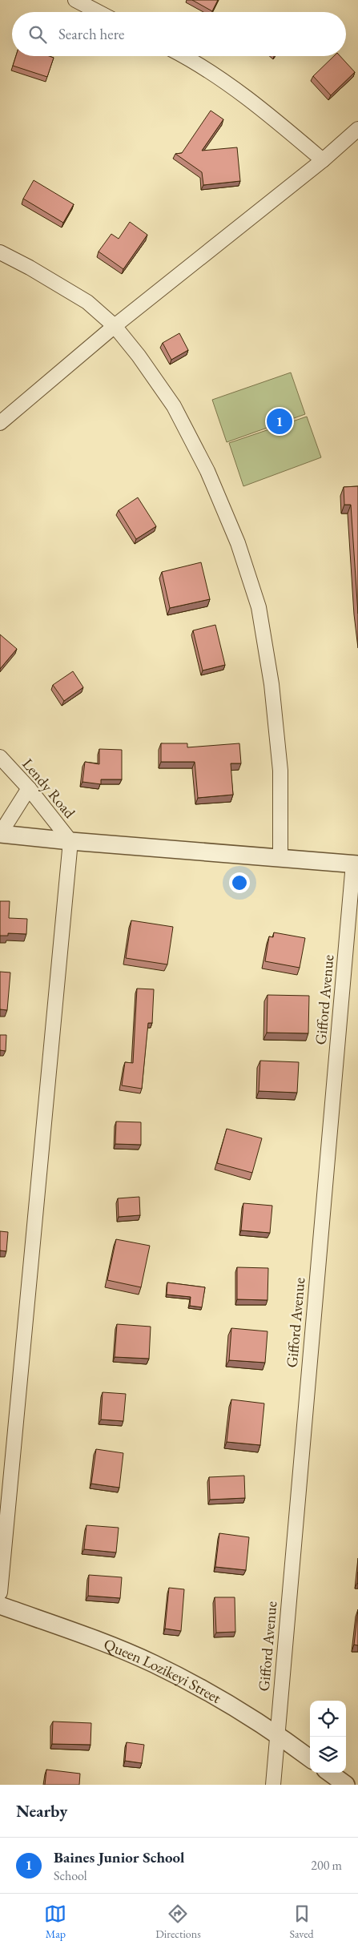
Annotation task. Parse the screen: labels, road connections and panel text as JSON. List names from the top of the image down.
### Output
{
  "streets": {
    "street": ["Lendy Road", "Gifford Avenue", "Queen Lozikeyi Street"]
  },
  "crossings": [
    ["Gifford Avenue", "Queen Lozikeyi Street"]
  ],
  "page": {
    "search": "Search here",
    "pins": "1",
    "heading": "Nearby",
    "list": [
      {
        "mark": "1",
        "name": "Baines Junior School",
        "note": "School",
        "value": "200 m"
      }
    ],
    "nav": ["Map", "Directions", "Saved"]
  }
}
